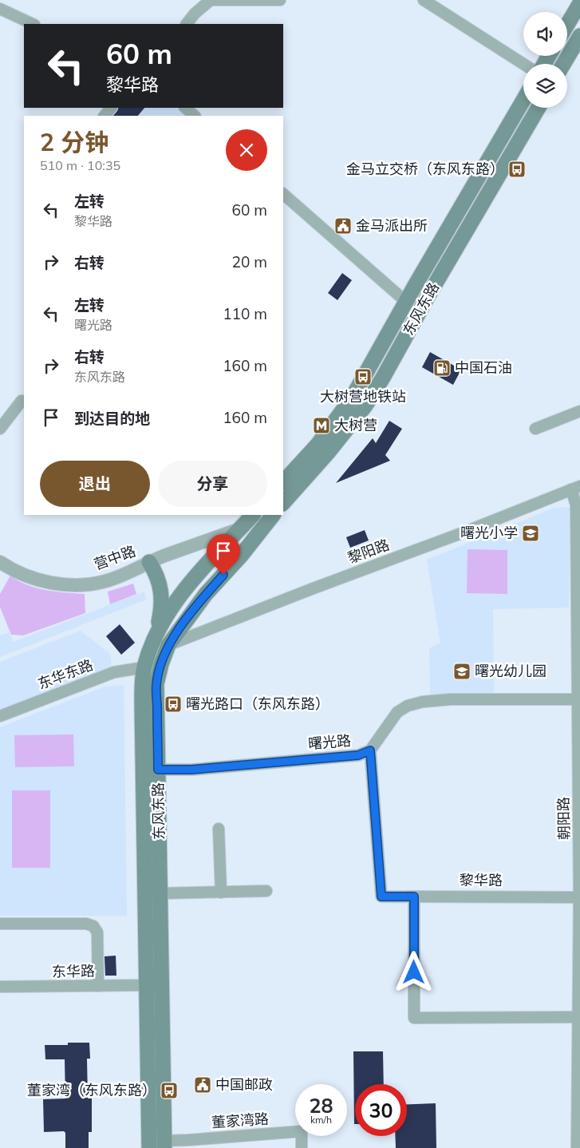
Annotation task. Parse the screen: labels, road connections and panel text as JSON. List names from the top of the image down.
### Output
{
  "streets": {
    "main road": ["东风东路"],
    "street": [
      "黎阳路",
      "营中路",
      "东华东路",
      "曙光路",
      "朝阳路",
      "黎华路",
      "东华路",
      "董家湾路"
    ]
  },
  "crossings": [
    ["东风东路", "黎阳路"],
    ["东风东路", "营中路"],
    ["东风东路", "东华东路"],
    ["东风东路", "曙光路"],
    ["东风东路", "东华路"],
    ["东风东路", "董家湾路"],
    ["黎阳路", "朝阳路"],
    ["曙光路", "朝阳路"],
    ["曙光路", "黎华路"],
    ["朝阳路", "黎华路"]
  ],
  "places": {
    "bus stop": [
      "金马立交桥（东风东路）",
      "大树营地铁站",
      "曙光路口（东风东路）",
      "董家湾（东风东路）"
    ],
    "public building": ["金马派出所", "中国邮政"],
    "fuel station": ["中国石油"],
    "metro station": ["大树营"],
    "school or university": ["曙光小学", "曙光幼儿园"]
  },
  "page": {
    "turn": ["60 m", "黎华路"],
    "heading": ["2 分钟", "510 m · 10:35"],
    "list": [
      {
        "name": "左转",
        "note": "黎华路",
        "value": "60 m"
      },
      {
        "name": "右转",
        "value": "20 m"
      },
      {
        "name": "左转",
        "note": "曙光路",
        "value": "110 m"
      },
      {
        "name": "右转",
        "note": "东风东路",
        "value": "160 m"
      },
      {
        "name": "到达目的地",
        "value": "160 m"
      }
    ],
    "buttons": ["退出", "分享"],
    "speed": "28 km/h",
    "limit": "30"
  }
}
